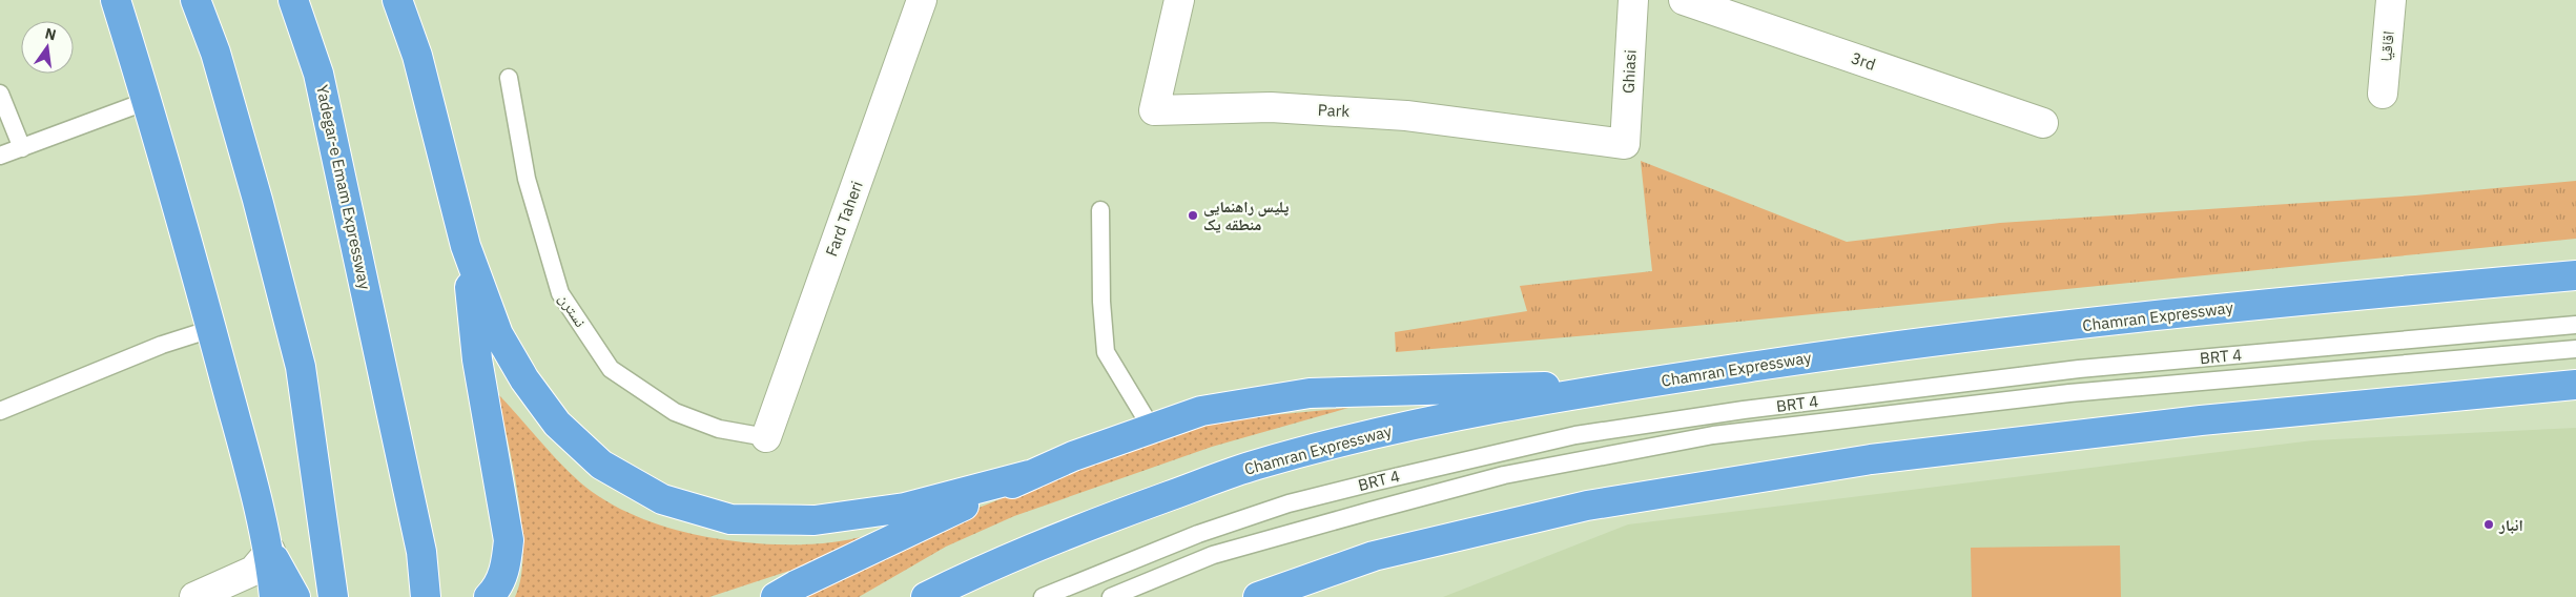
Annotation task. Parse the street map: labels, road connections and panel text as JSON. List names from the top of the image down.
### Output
{
  "streets": {
    "highway": ["Yadegar-e Emam Expressway", "Chamran Expressway"],
    "street": [
      "اقاقیا",
      "3rd",
      "Ghiasi",
      "Park",
      "Fard Taheri"
    ],
    "lane": ["نسترن", "BRT 4"]
  },
  "crossings": [
    ["Ghiasi", "Park"],
    ["Fard Taheri", "نسترن"]
  ],
  "places": ["پلیس راهنمایی منطقه یک", "انبار"],
  "north": "top"
}
